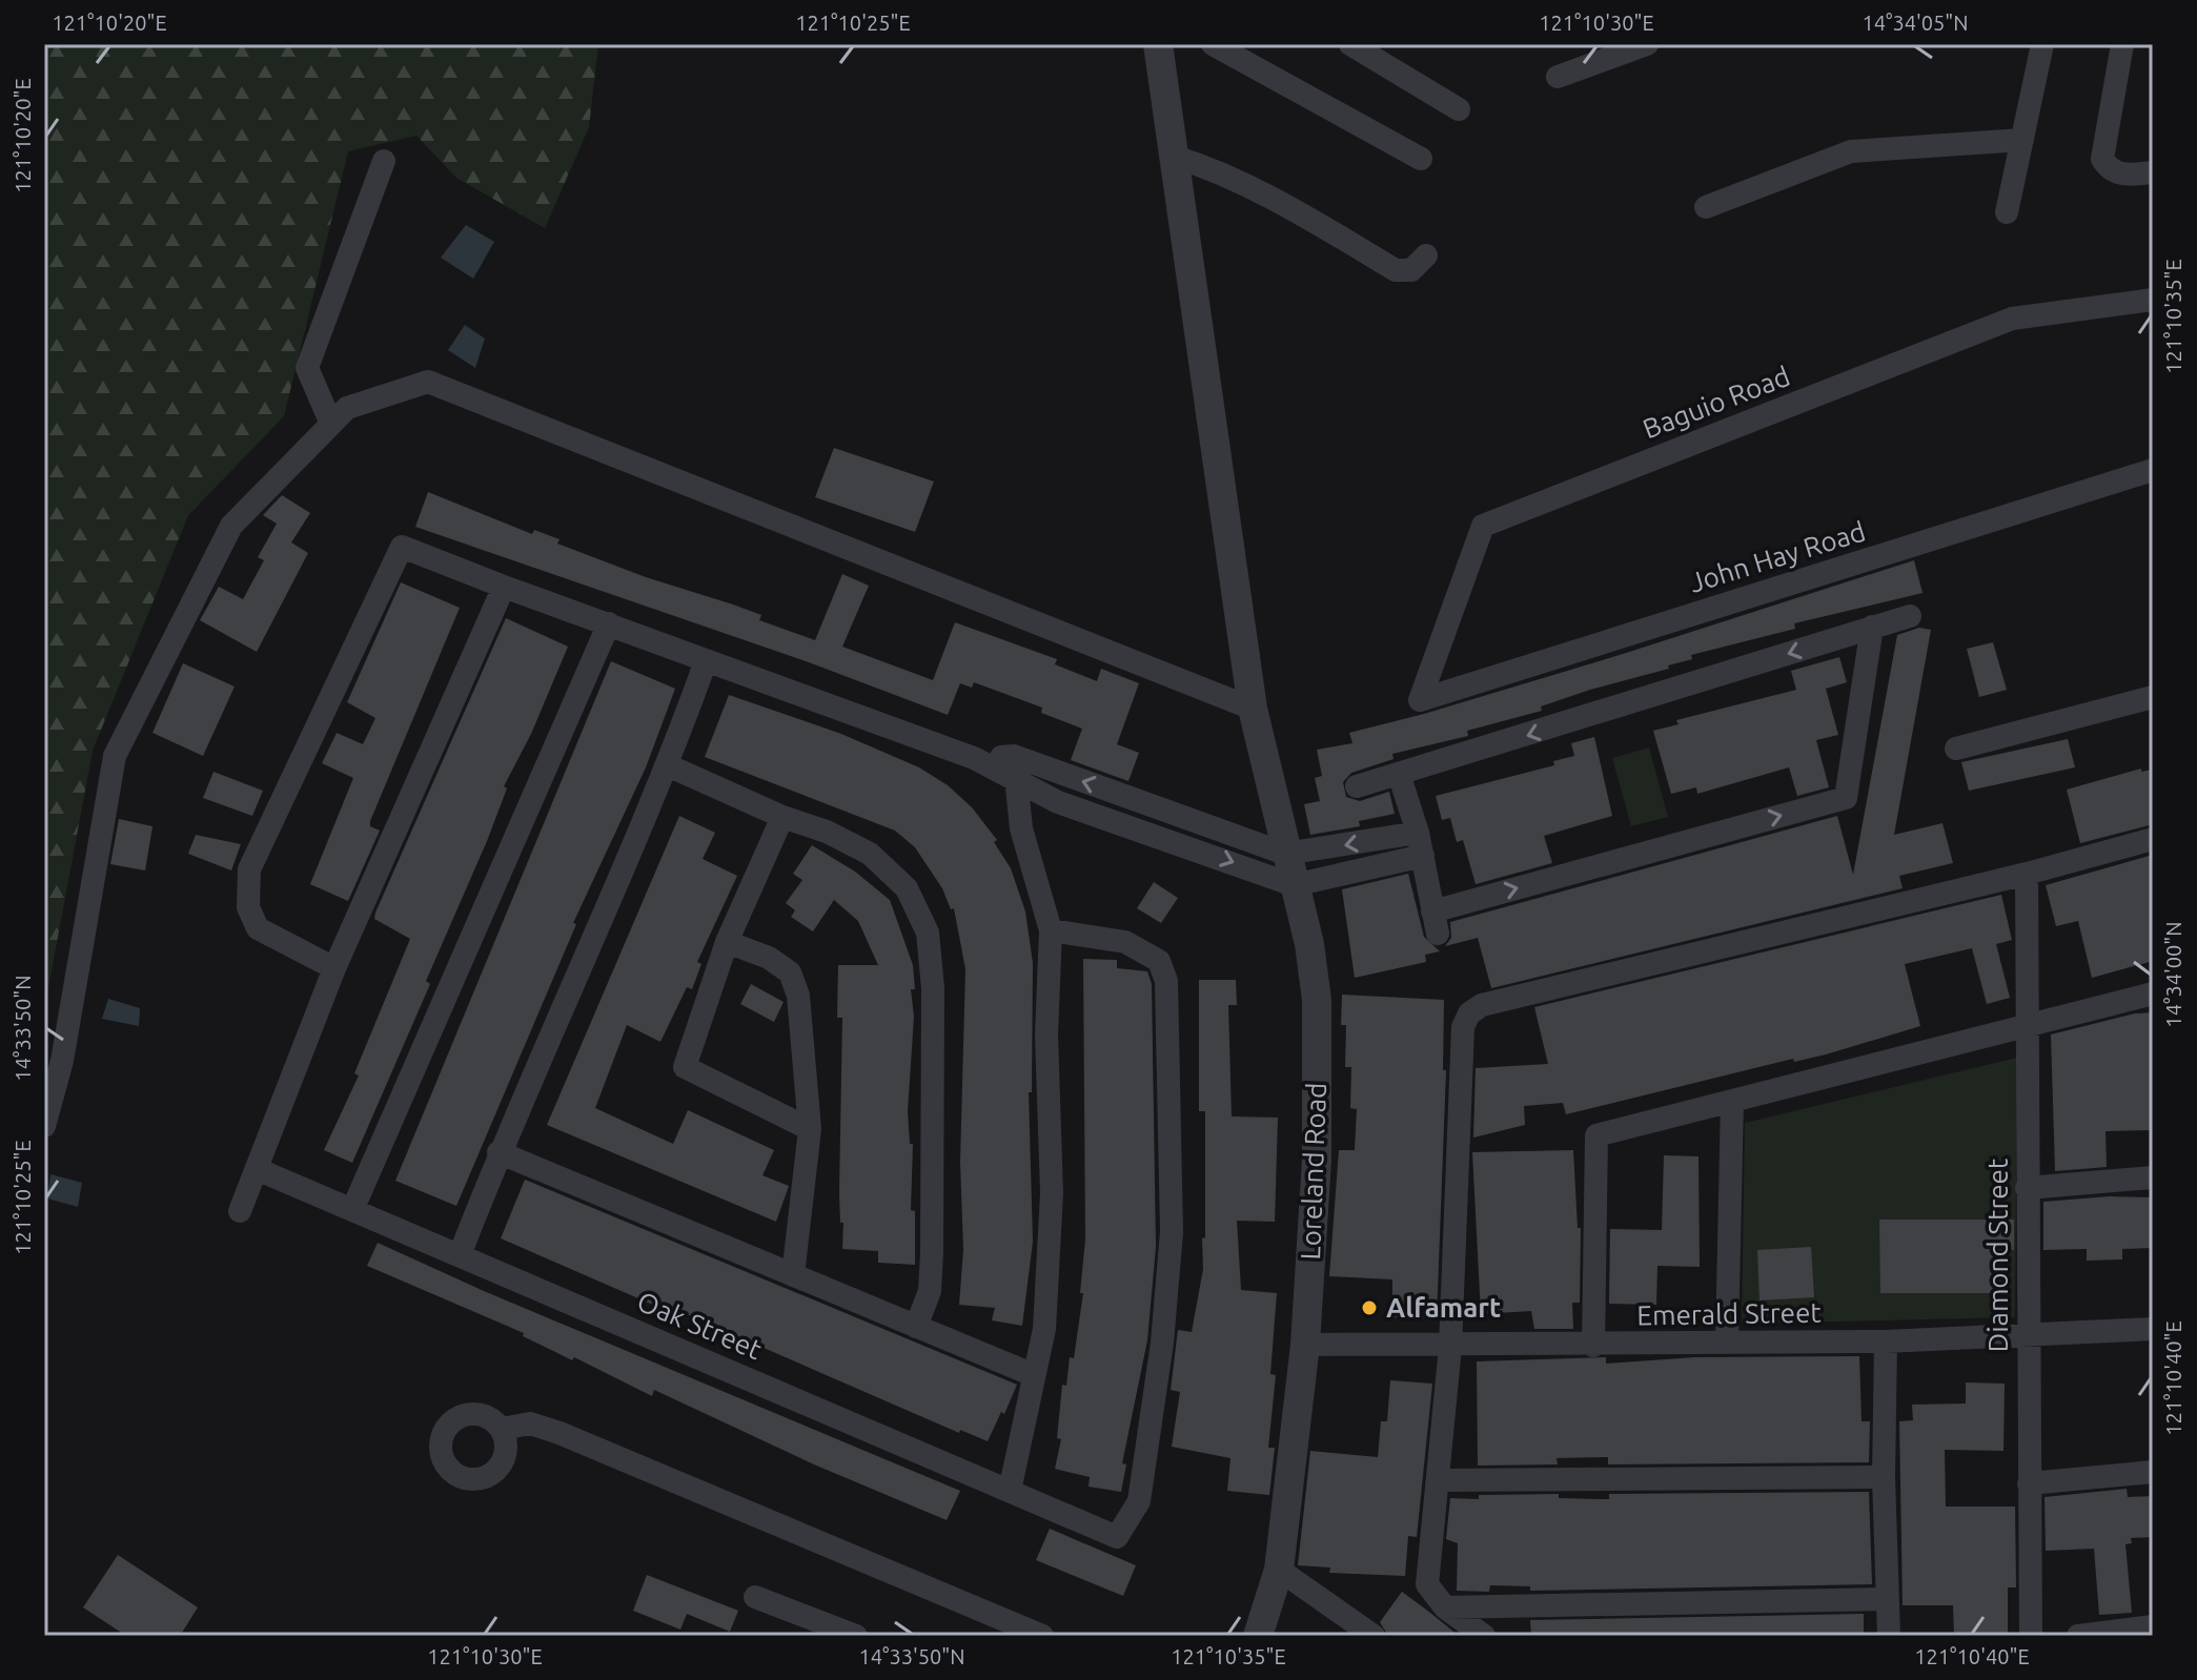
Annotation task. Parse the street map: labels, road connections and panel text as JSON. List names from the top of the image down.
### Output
{
  "streets": {
    "street": [
      "Baguio Road",
      "John Hay Road",
      "Loreland Road",
      "Diamond Street",
      "Emerald Street",
      "Oak Street"
    ]
  },
  "crossings": [
    ["Baguio Road", "John Hay Road"],
    ["Loreland Road", "Emerald Street"],
    ["Diamond Street", "Emerald Street"]
  ],
  "places": ["Alfamart"],
  "coordinates": [
    "121°10'20\"E",
    "121°10'25\"E",
    "121°10'30\"E",
    "14°34'05\"N",
    "121°10'35\"E",
    "14°34'00\"N",
    "14°33'50\"N",
    "121°10'40\"E"
  ]
}
